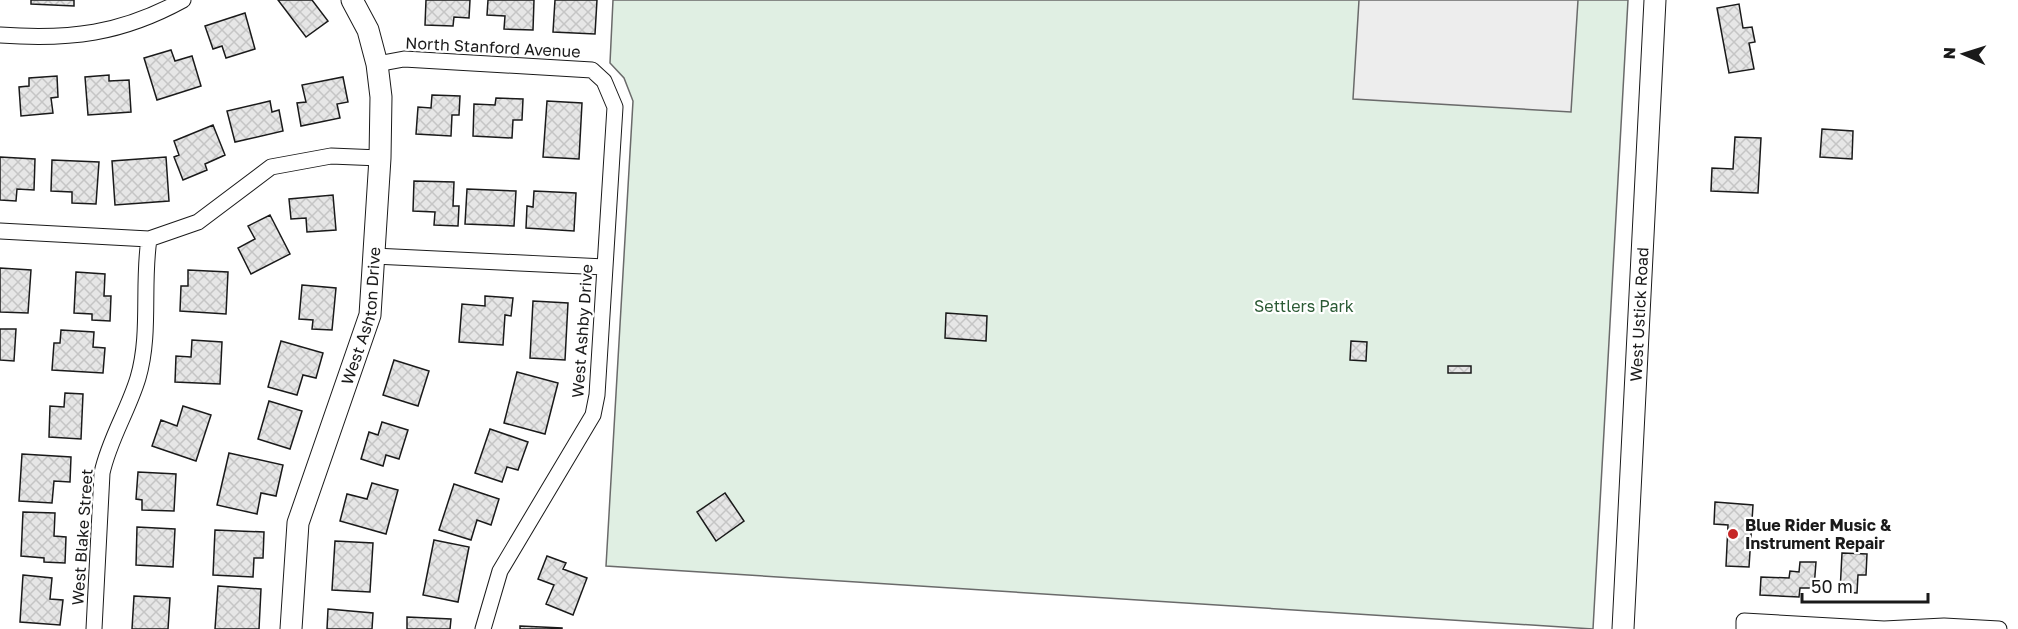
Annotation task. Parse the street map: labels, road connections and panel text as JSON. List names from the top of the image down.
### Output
{
  "streets": {
    "street": [
      "North Stanford Avenue",
      "West Ustick Road",
      "West Ashton Drive",
      "West Ashby Drive",
      "West Blake Street"
    ]
  },
  "crossings": [
    ["North Stanford Avenue", "West Ashton Drive"],
    ["North Stanford Avenue", "West Ashby Drive"]
  ],
  "parks": ["Settlers Park"],
  "places": ["Blue Rider Music & Instrument Repair"],
  "scale_bar": "50 m",
  "north": "left"
}
